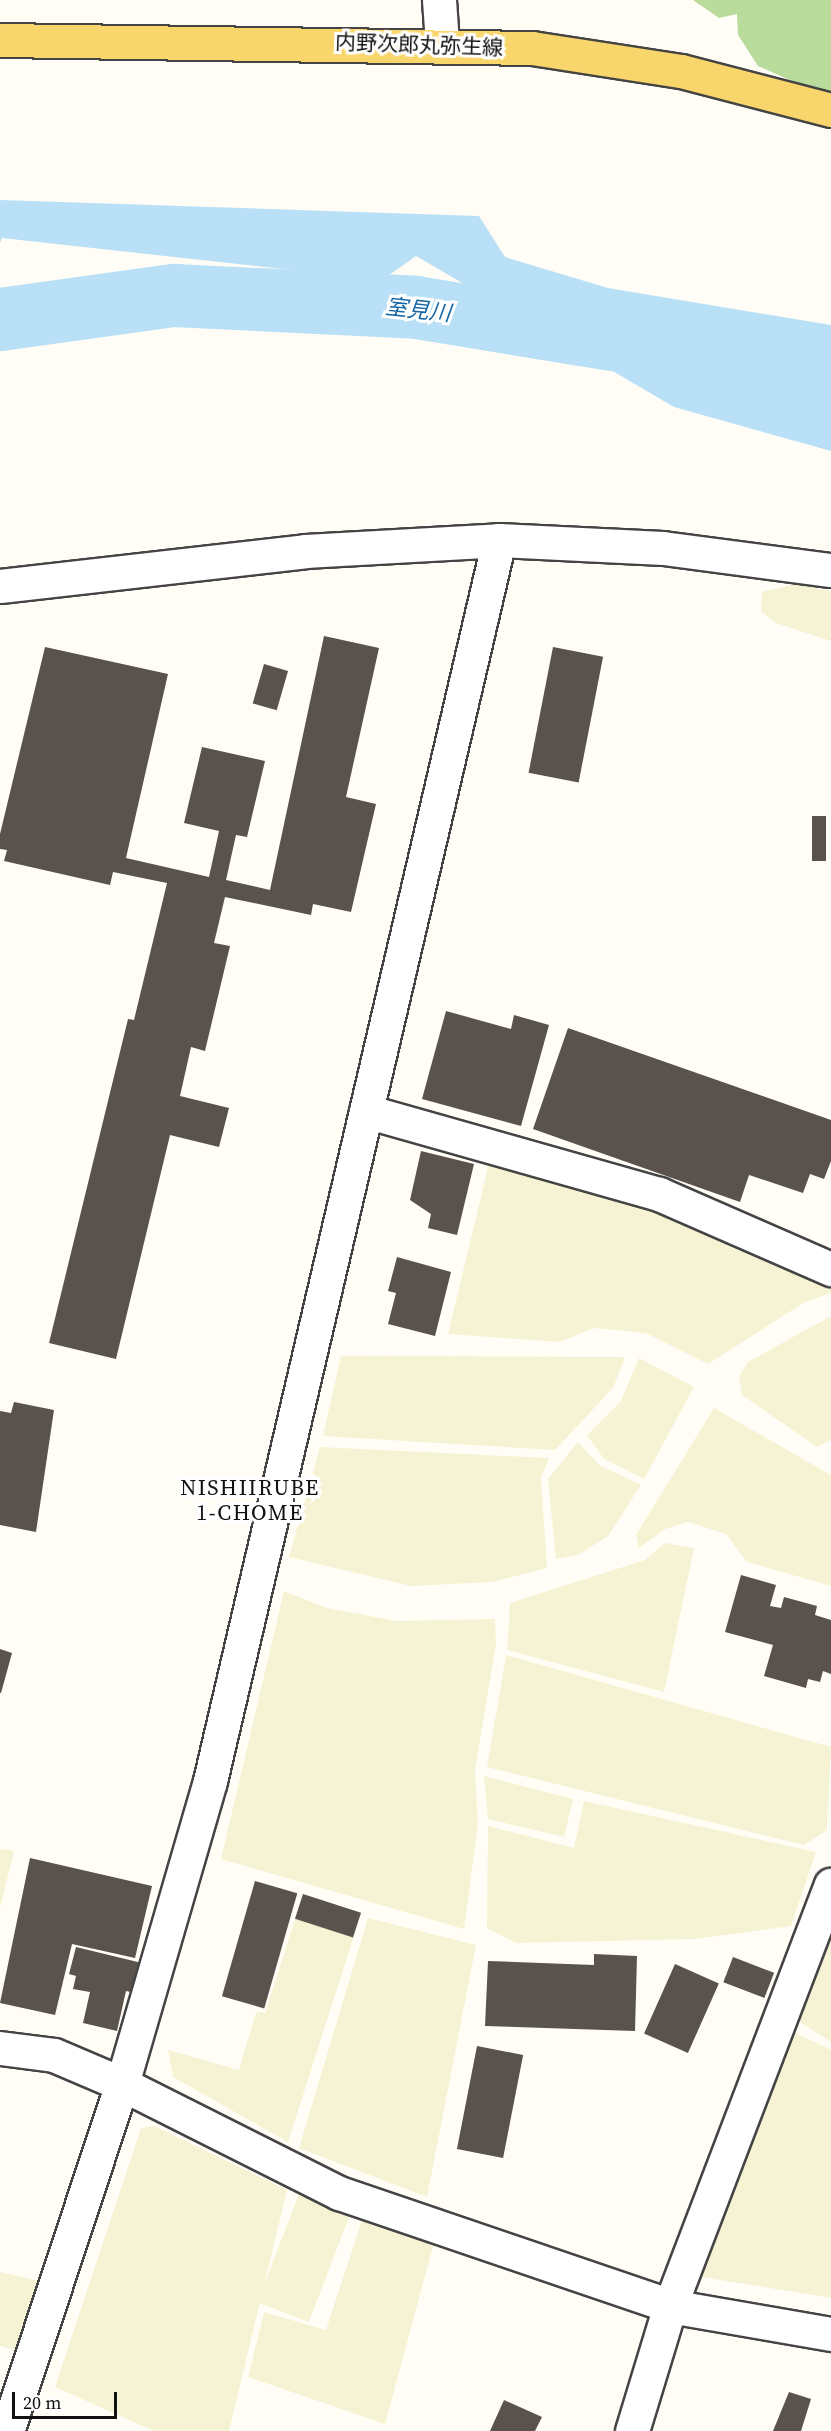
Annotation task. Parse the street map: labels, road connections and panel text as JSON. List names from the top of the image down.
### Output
{
  "streets": {
    "main road": ["内野次郎丸弥生線"]
  },
  "districts": ["NISHIIRUBE 1-CHOME"],
  "water": ["室見川"],
  "scale_bar": "20 m"
}
